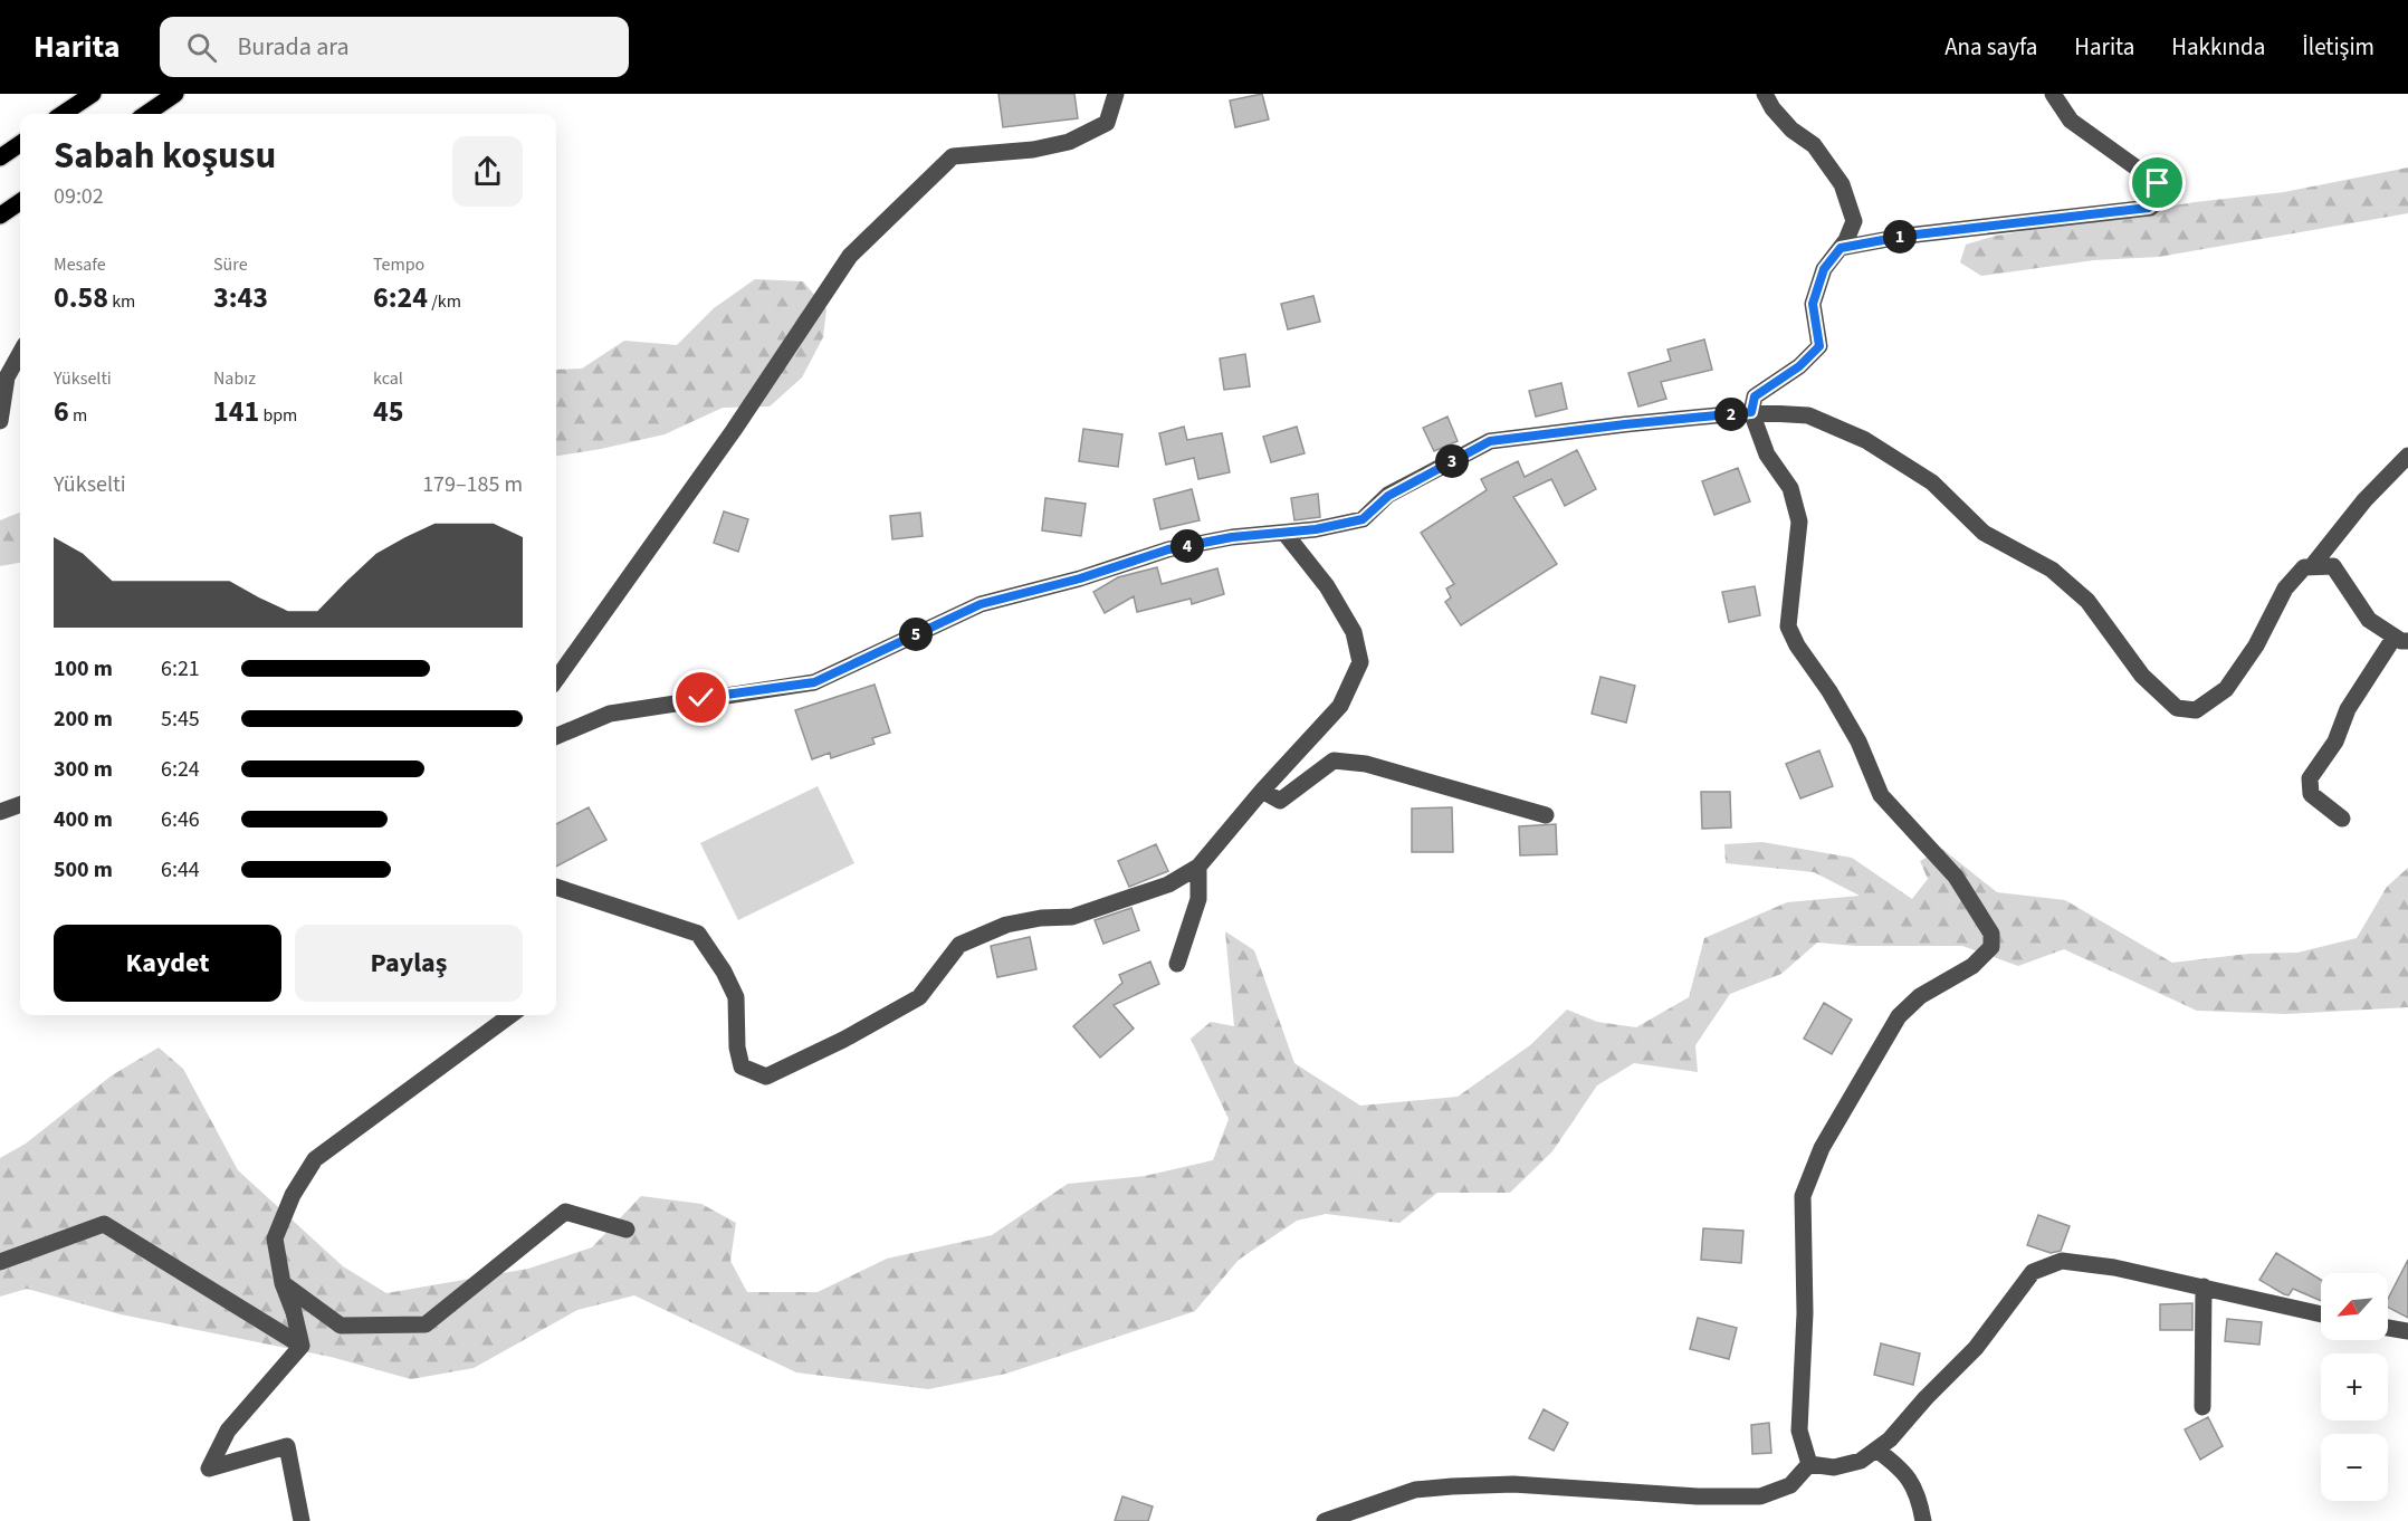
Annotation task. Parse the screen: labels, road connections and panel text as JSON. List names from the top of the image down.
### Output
{
  "north": "bottom left",
  "page": {
    "header": "Harita",
    "search": "Burada ara",
    "nav": [
      "Ana sayfa",
      "Harita",
      "Hakkında",
      "İletişim"
    ],
    "heading": ["Sabah koşusu", "09:02"],
    "pins": [
      "1",
      "2",
      "3",
      "4",
      "5"
    ],
    "stats": [
      ["Mesafe", "0.58 km"],
      ["Süre", "3:43"],
      ["Tempo", "6:24 /km"],
      ["Yükselti", "6 m"],
      ["Nabız", "141 bpm"],
      ["kcal", "45"]
    ],
    "chart": ["Yükselti", "179–185 m"],
    "list": [
      {
        "name": "100 m",
        "note": "6:21"
      },
      {
        "name": "200 m",
        "note": "5:45"
      },
      {
        "name": "300 m",
        "note": "6:24"
      },
      {
        "name": "400 m",
        "note": "6:46"
      },
      {
        "name": "500 m",
        "note": "6:44"
      }
    ],
    "buttons": ["Kaydet", "Paylaş"],
    "map_buttons": ["+", "−"]
  }
}
